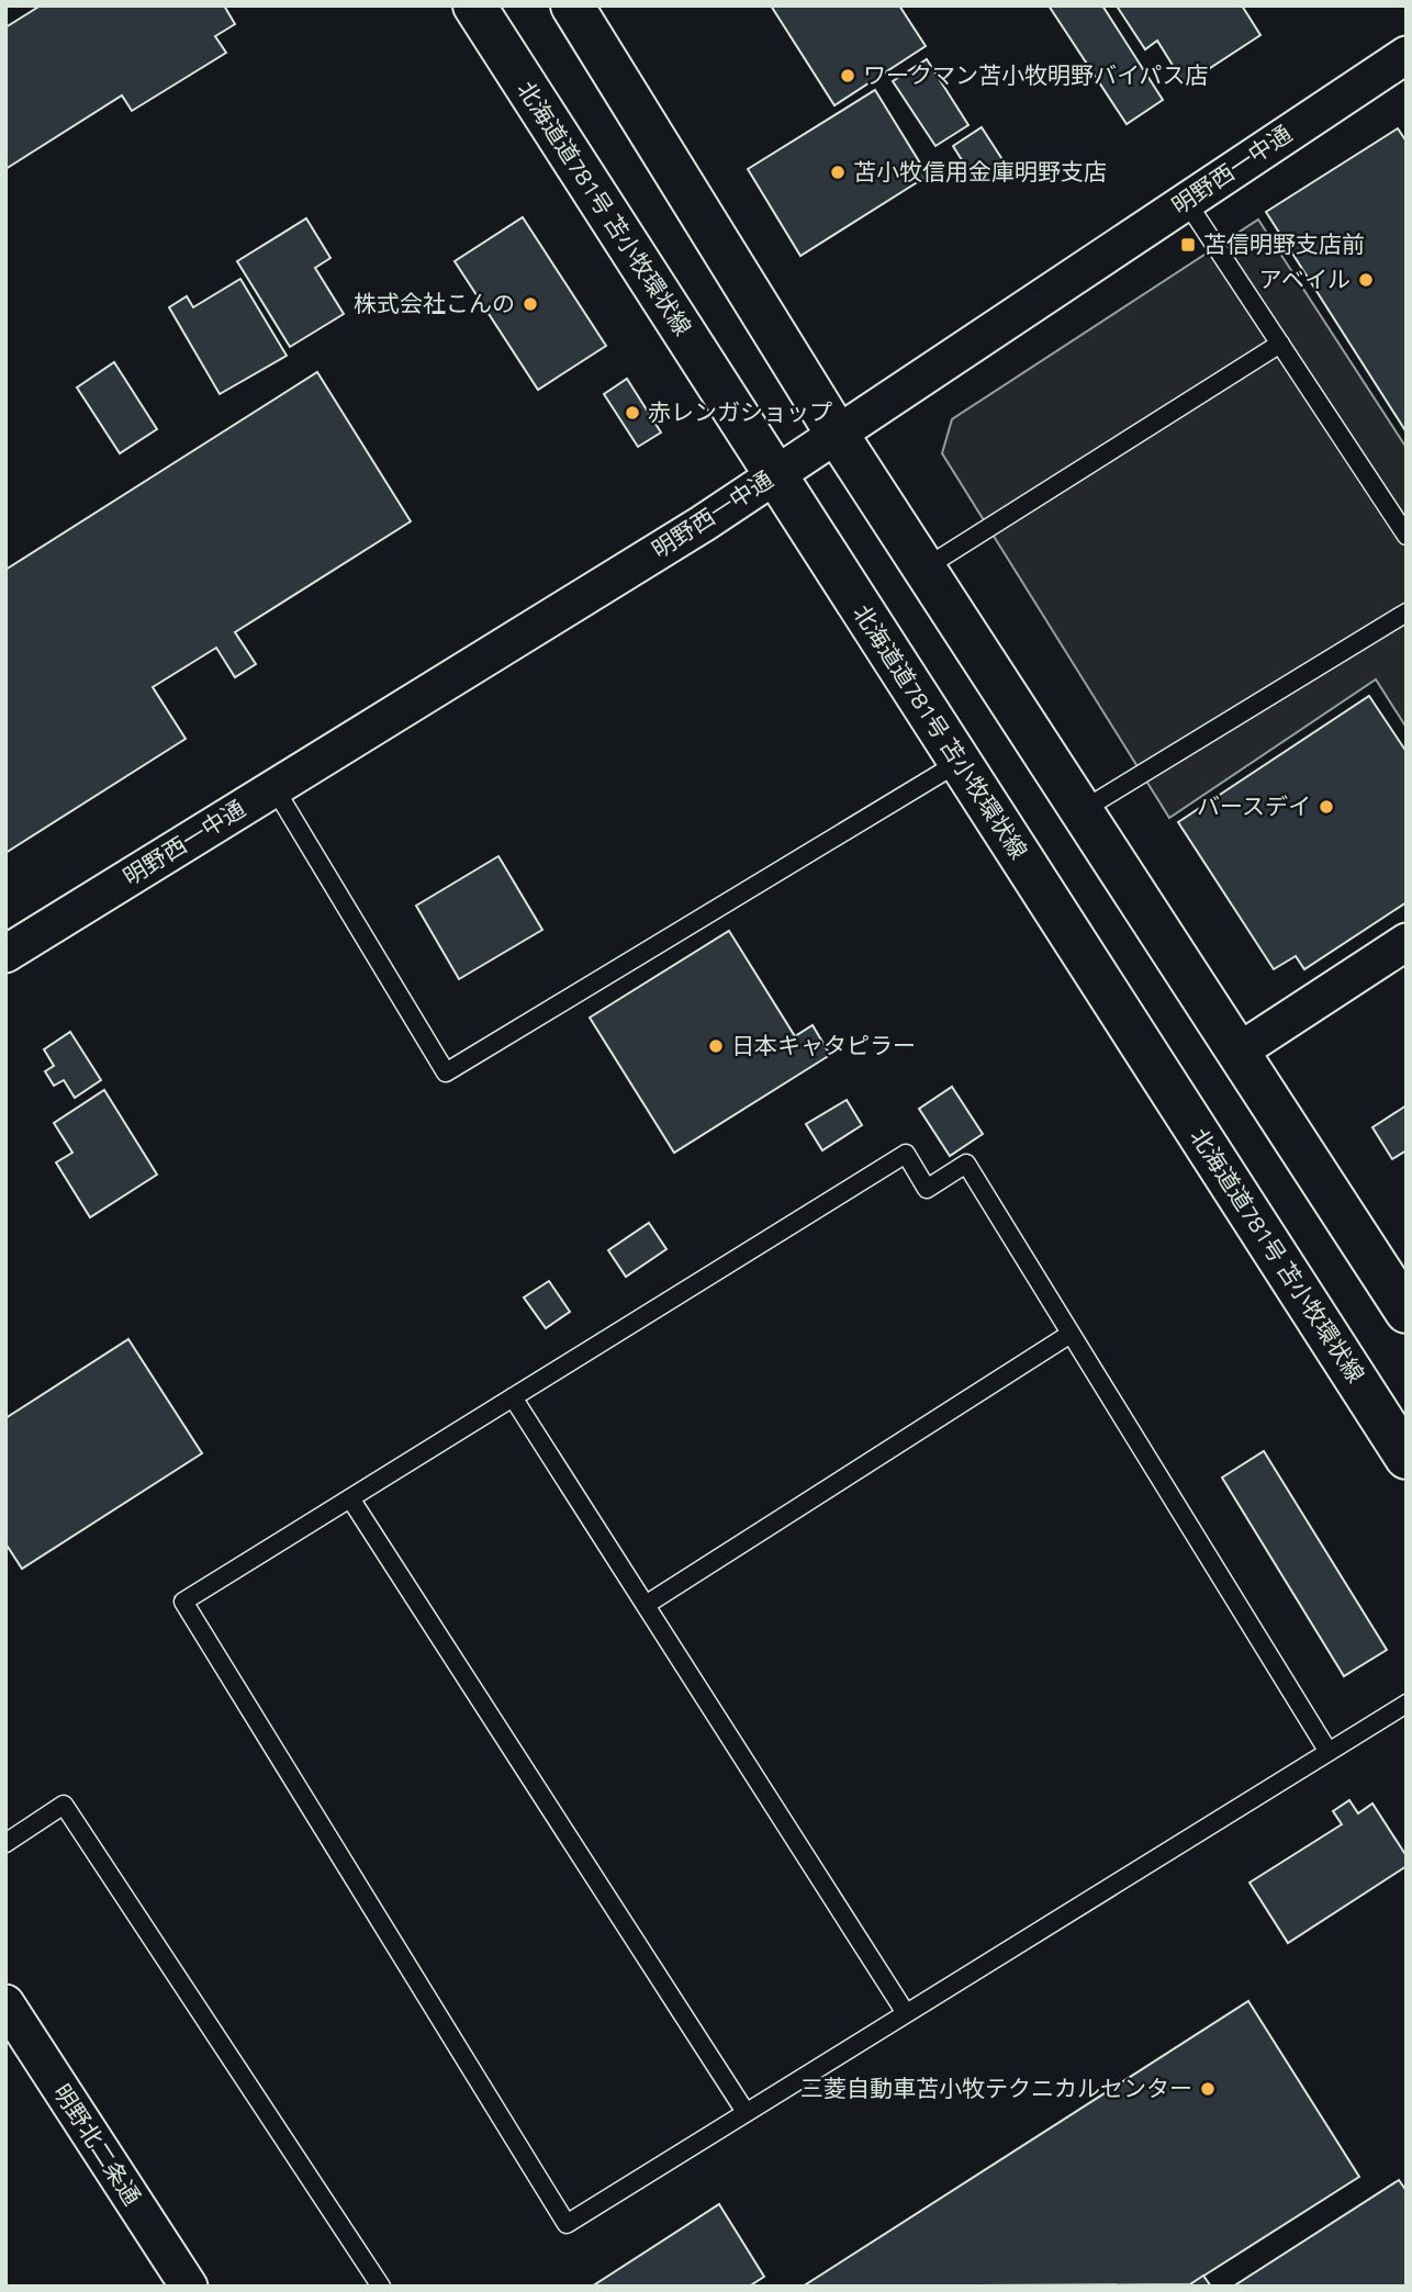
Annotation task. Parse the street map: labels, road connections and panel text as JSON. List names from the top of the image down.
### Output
{
  "streets": {
    "main road": ["北海道道781号 苫小牧環状線"],
    "street": ["明野西一中通", "明野北二条通"]
  },
  "crossings": [
    ["明野西一中通", "北海道道781号 苫小牧環状線"]
  ],
  "places": {
    "other": [
      "ワークマン苫小牧明野バイパス店",
      "苫小牧信用金庫明野支店",
      "アベイル",
      "株式会社こんの",
      "赤レンガショップ",
      "バースデイ",
      "日本キャタピラー",
      "三菱自動車苫小牧テクニカルセンター"
    ],
    "transit": ["苫信明野支店前"]
  }
}
